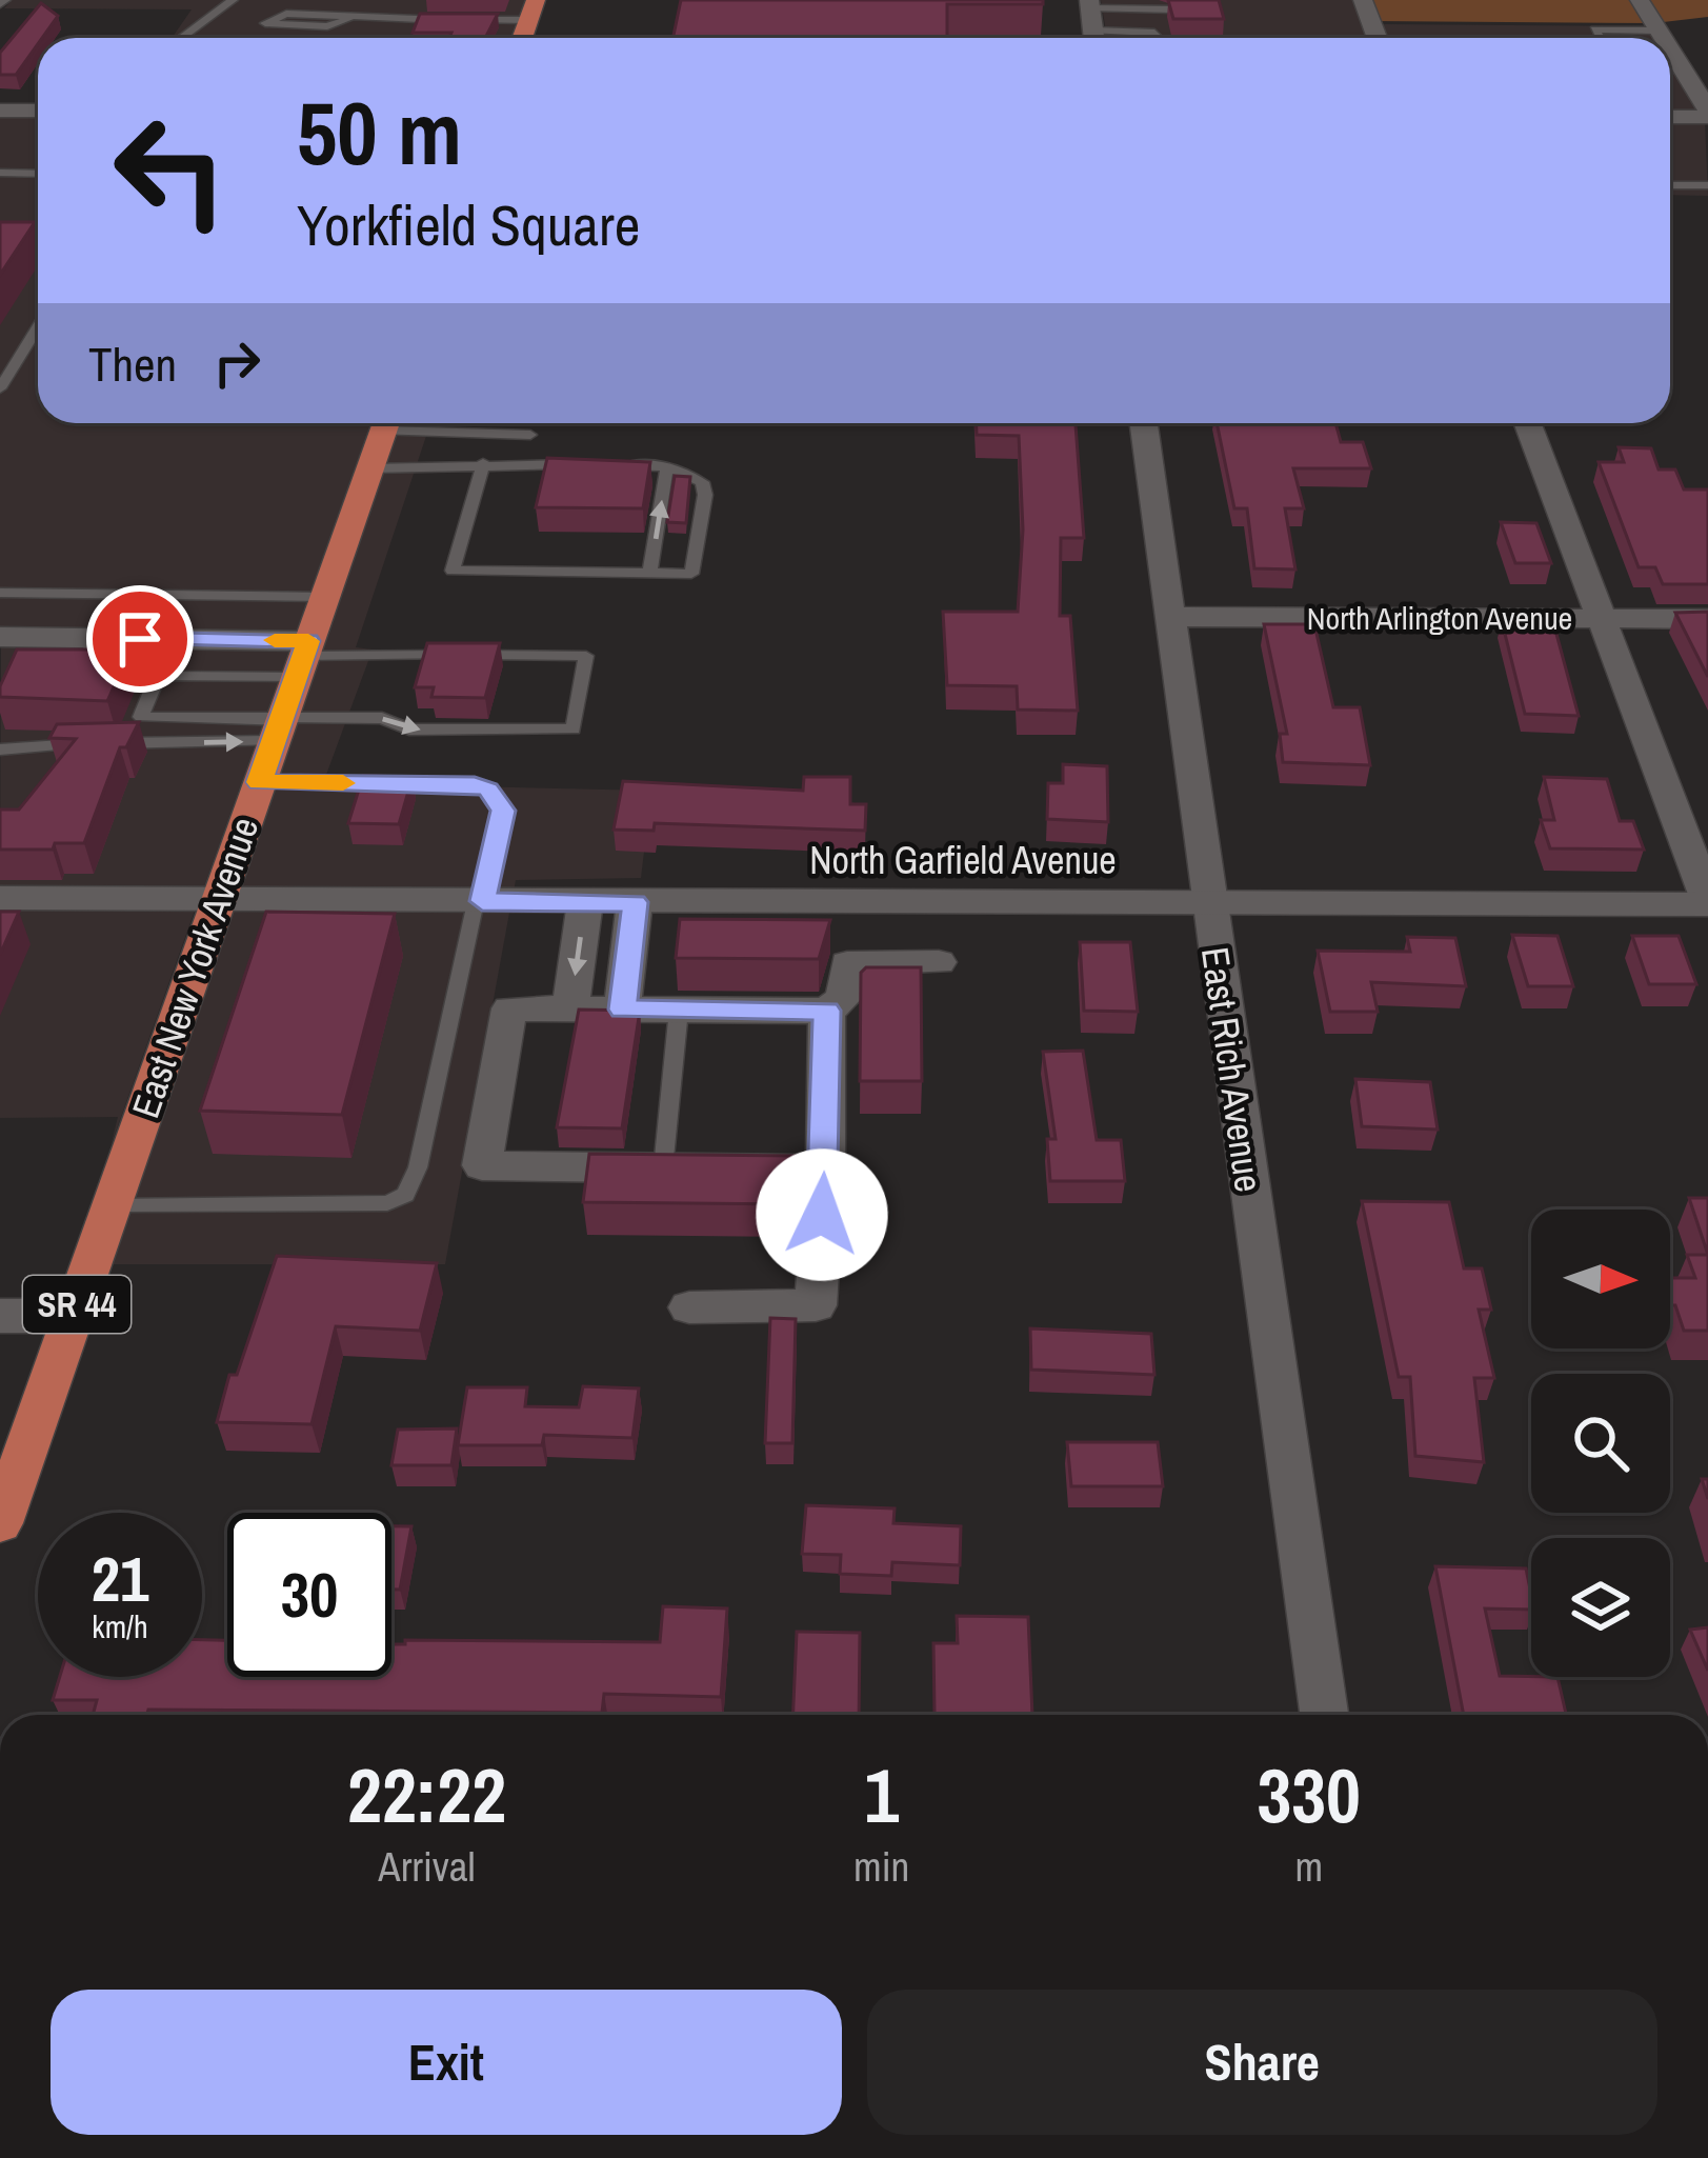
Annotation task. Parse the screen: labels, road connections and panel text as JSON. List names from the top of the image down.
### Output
{
  "streets": {
    "main road": ["East New York Avenue", "SR 44"],
    "street": ["North Arlington Avenue", "North Garfield Avenue", "East Rich Avenue"]
  },
  "crossings": [
    ["North Arlington Avenue", "East Rich Avenue"],
    ["North Garfield Avenue", "East New York Avenue"],
    ["North Garfield Avenue", "East Rich Avenue"]
  ],
  "north": "right",
  "page": {
    "turn": ["50 m", "Yorkfield Square"],
    "then": "Then",
    "speed": "21 km/h",
    "limit": "30",
    "eta": [
      "22:22",
      "Arrival",
      "1",
      "min",
      "330",
      "m"
    ],
    "buttons": ["Exit", "Share"]
  }
}
